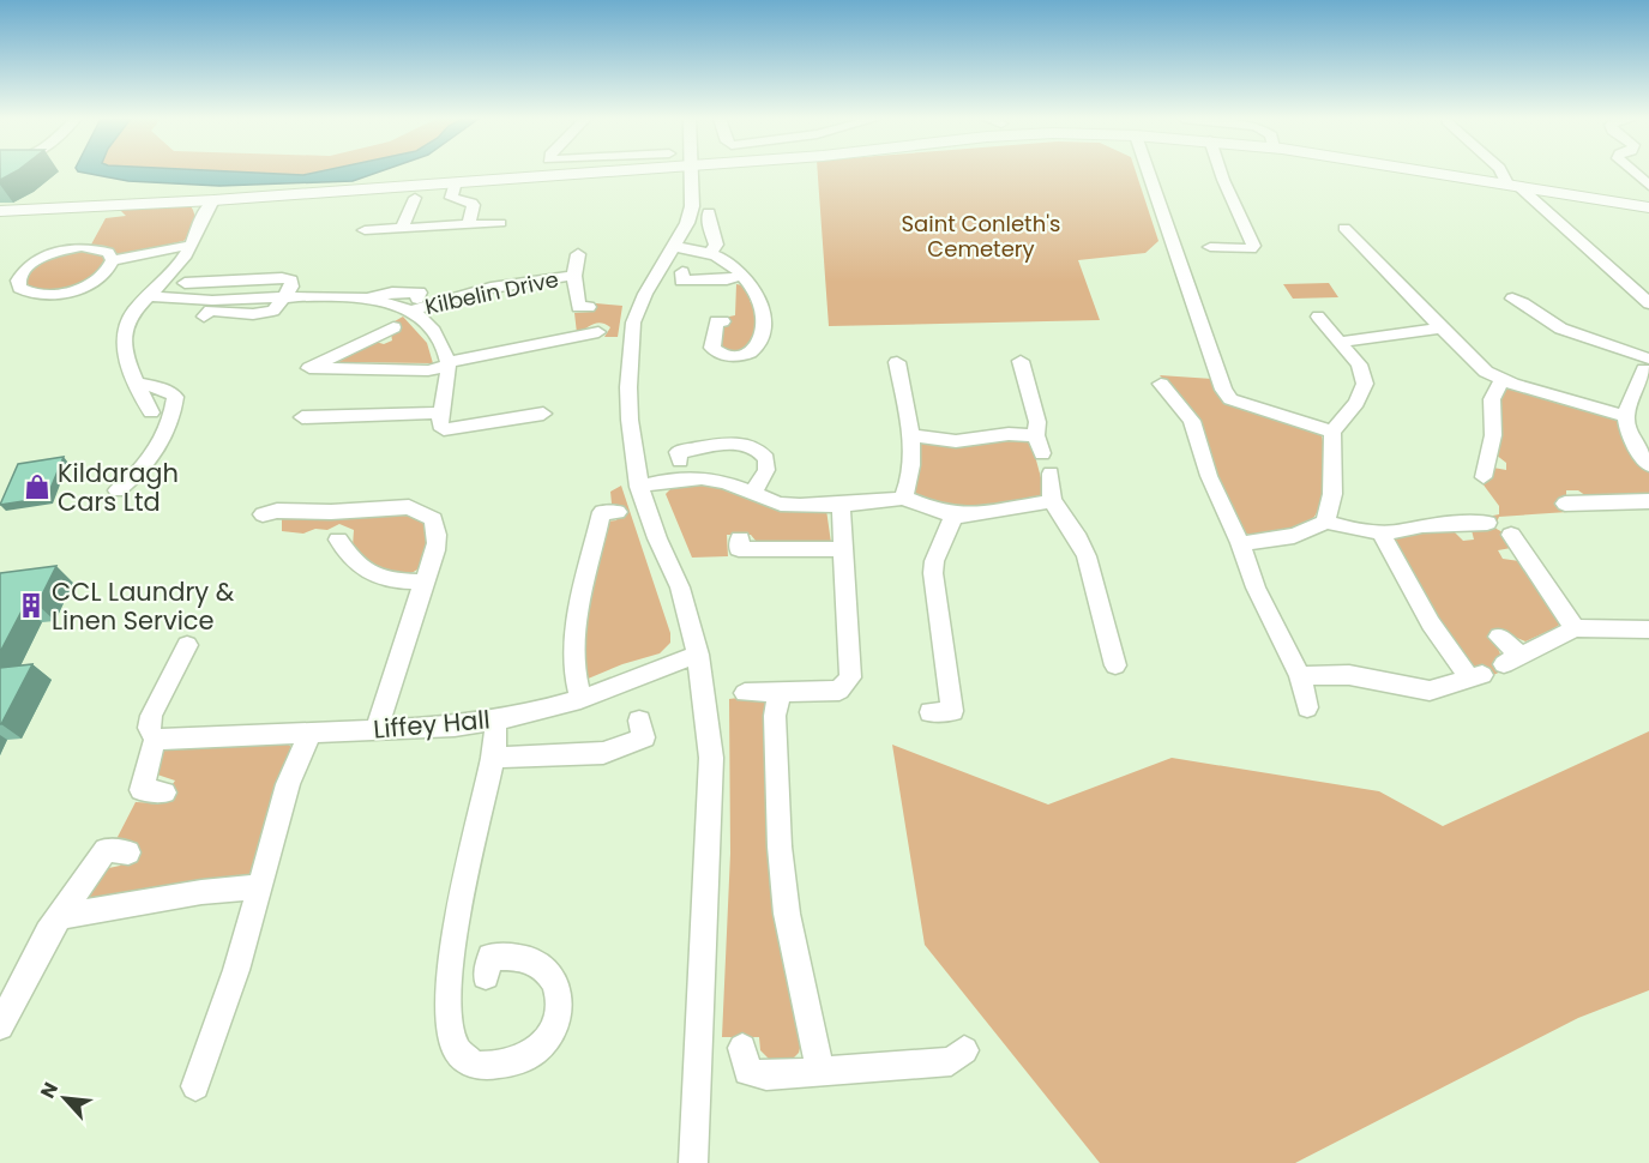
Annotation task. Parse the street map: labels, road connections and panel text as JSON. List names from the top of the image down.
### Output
{
  "streets": {
    "street": ["Kilbelin Drive", "Liffey Hall"]
  },
  "parks": ["Saint Conleth's Cemetery"],
  "places": {
    "shop": ["Kildaragh Cars Ltd"],
    "building": ["CCL Laundry & Linen Service"]
  },
  "north": "top left"
}
